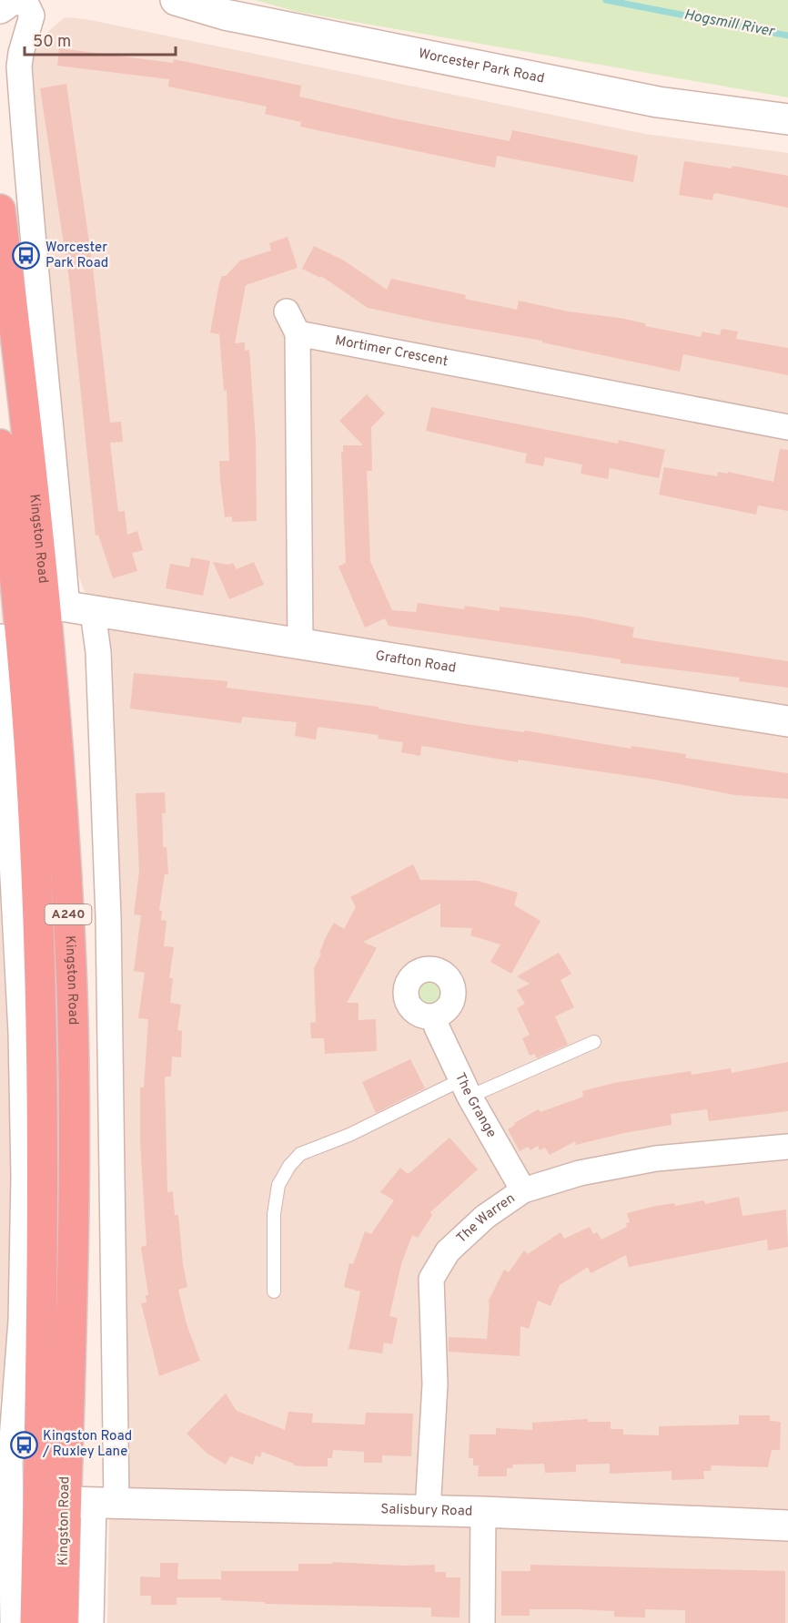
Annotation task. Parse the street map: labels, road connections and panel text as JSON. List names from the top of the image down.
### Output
{
  "streets": {
    "highway": ["Kingston Road", "A240"],
    "street": [
      "Worcester Park Road",
      "Mortimer Crescent",
      "Grafton Road",
      "The Grange",
      "The Warren",
      "Salisbury Road"
    ]
  },
  "crossings": [
    ["Kingston Road", "Grafton Road"],
    ["Kingston Road", "Salisbury Road"],
    ["The Grange", "The Warren"],
    ["The Warren", "Salisbury Road"]
  ],
  "water": ["Hogsmill River"],
  "places": {
    "bus stop": ["Worcester Park Road", "Kingston Road / Ruxley Lane"]
  },
  "scale_bar": "50 m"
}
